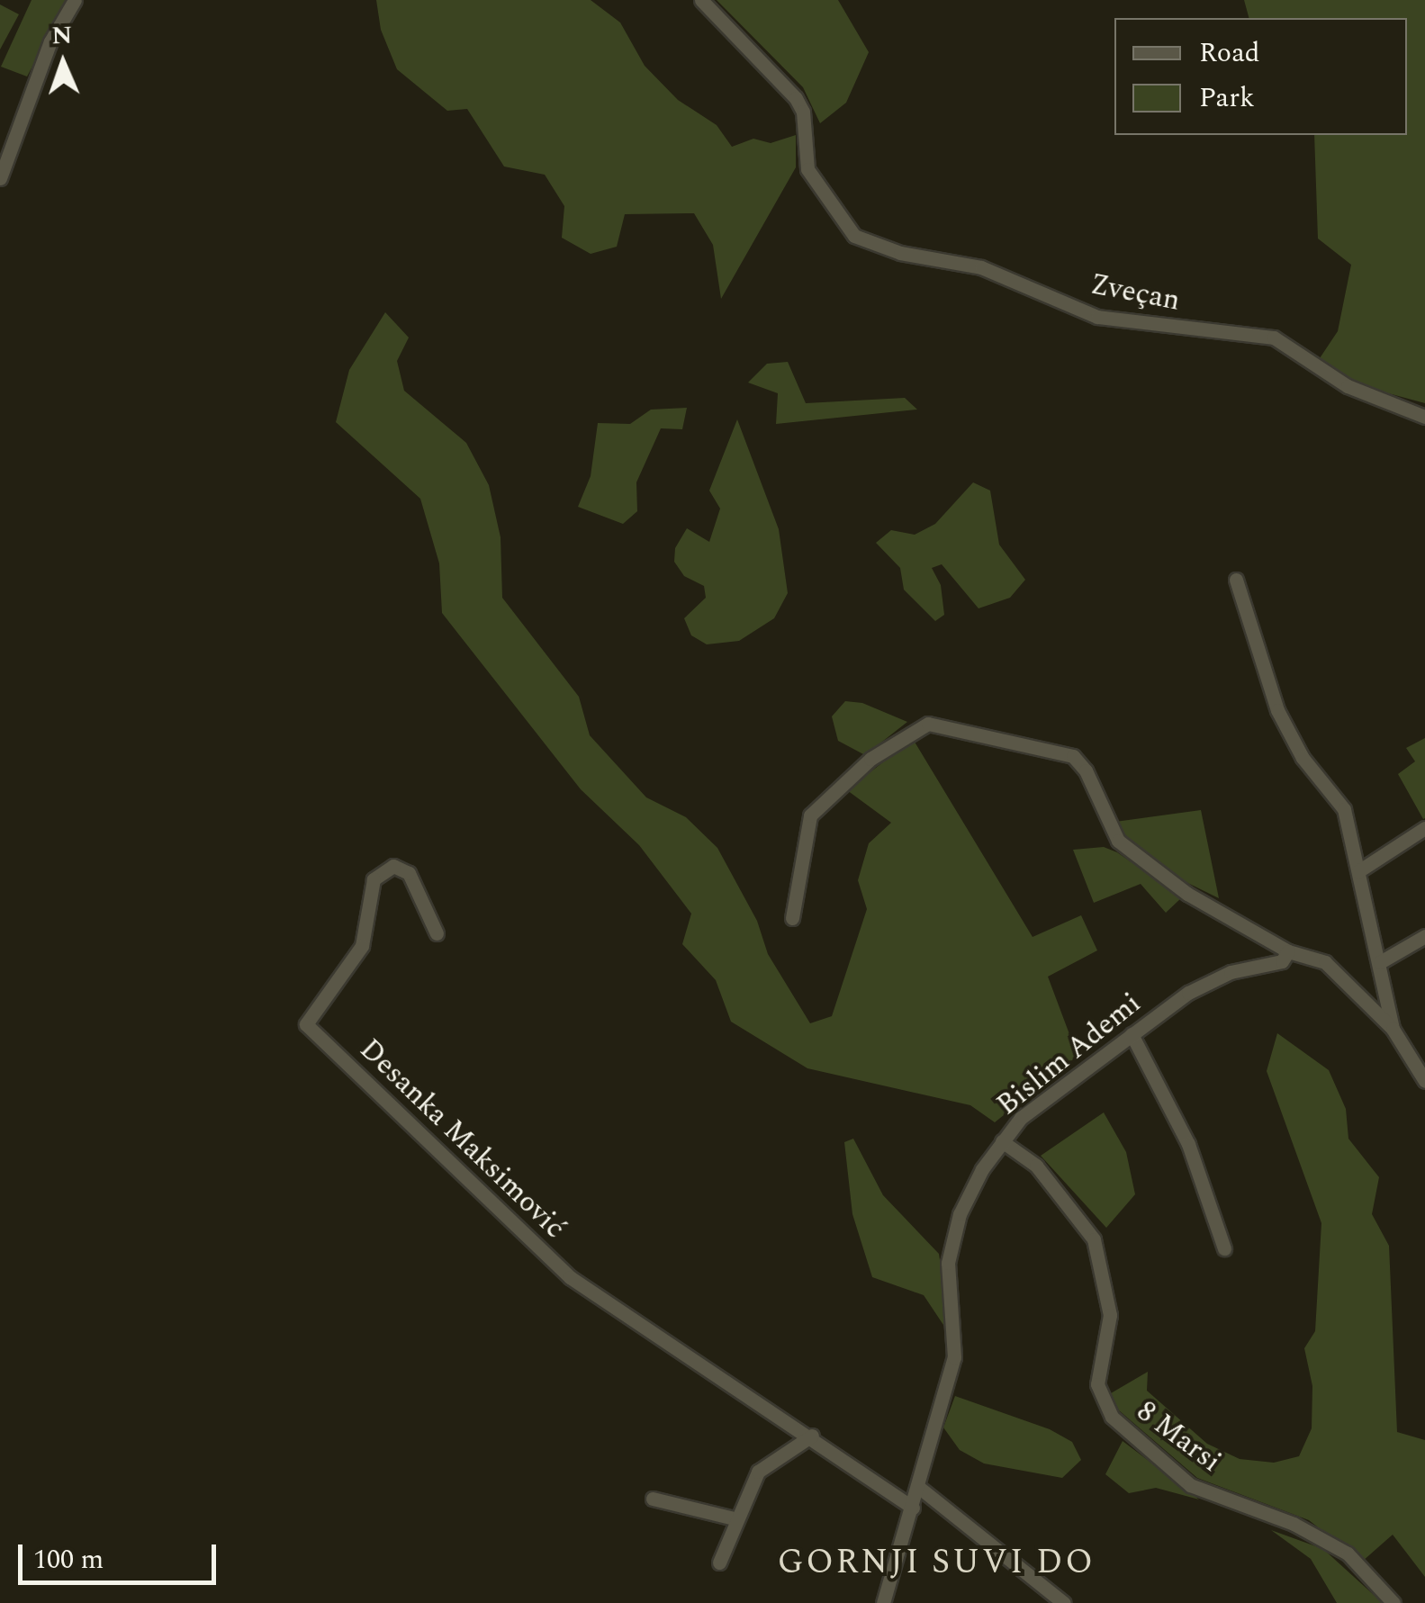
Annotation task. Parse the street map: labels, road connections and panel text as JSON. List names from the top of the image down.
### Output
{
  "streets": {
    "street": [
      "Zveçan",
      "Bislim Ademi",
      "Desanka Maksimović",
      "8 Marsi"
    ]
  },
  "crossings": [
    ["Bislim Ademi", "Desanka Maksimović"],
    ["Bislim Ademi", "8 Marsi"]
  ],
  "districts": ["GORNJI SUVI DO"],
  "legend": ["Road", "Park"],
  "scale_bar": "100 m",
  "north": "top"
}
